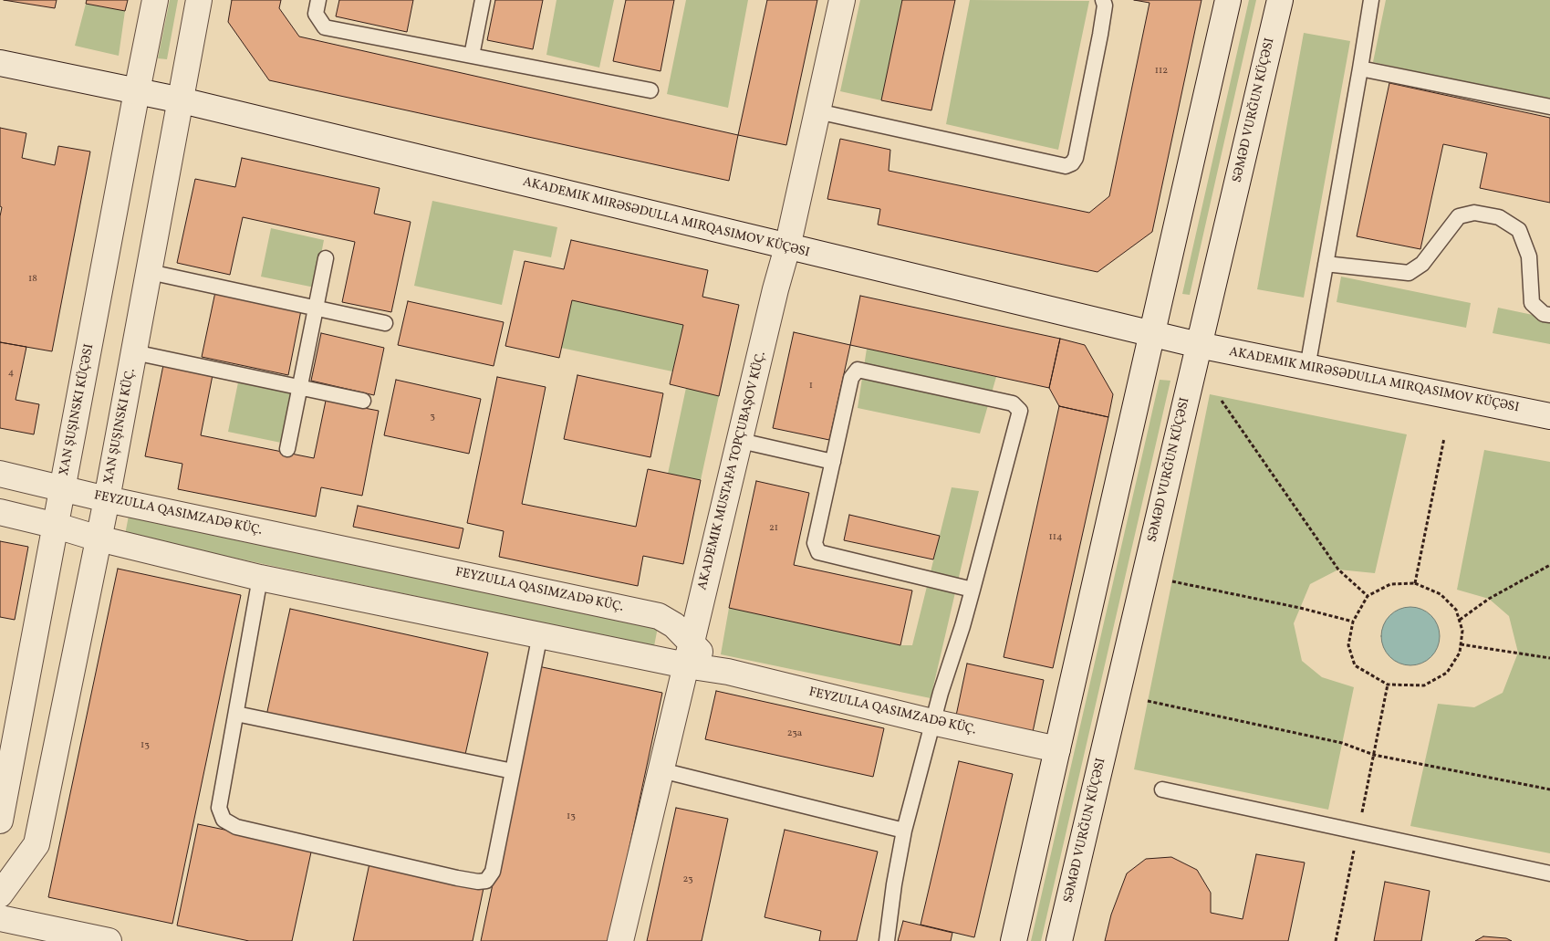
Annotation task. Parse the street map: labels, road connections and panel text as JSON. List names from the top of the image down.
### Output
{
  "streets": {
    "street": [
      "SƏMƏD VURĞUN KÜÇƏSI",
      "XAN ŞUŞINSKI KÜÇƏSI",
      "XAN ŞUŞINSKI KÜÇ.",
      "AKADEMIK MUSTAFA TOPÇUBAŞOV KÜÇ."
    ]
  },
  "house_numbers": [
    "112",
    "18",
    "4",
    "1",
    "3",
    "21",
    "114",
    "23a",
    "13",
    "13",
    "23"
  ]
}
